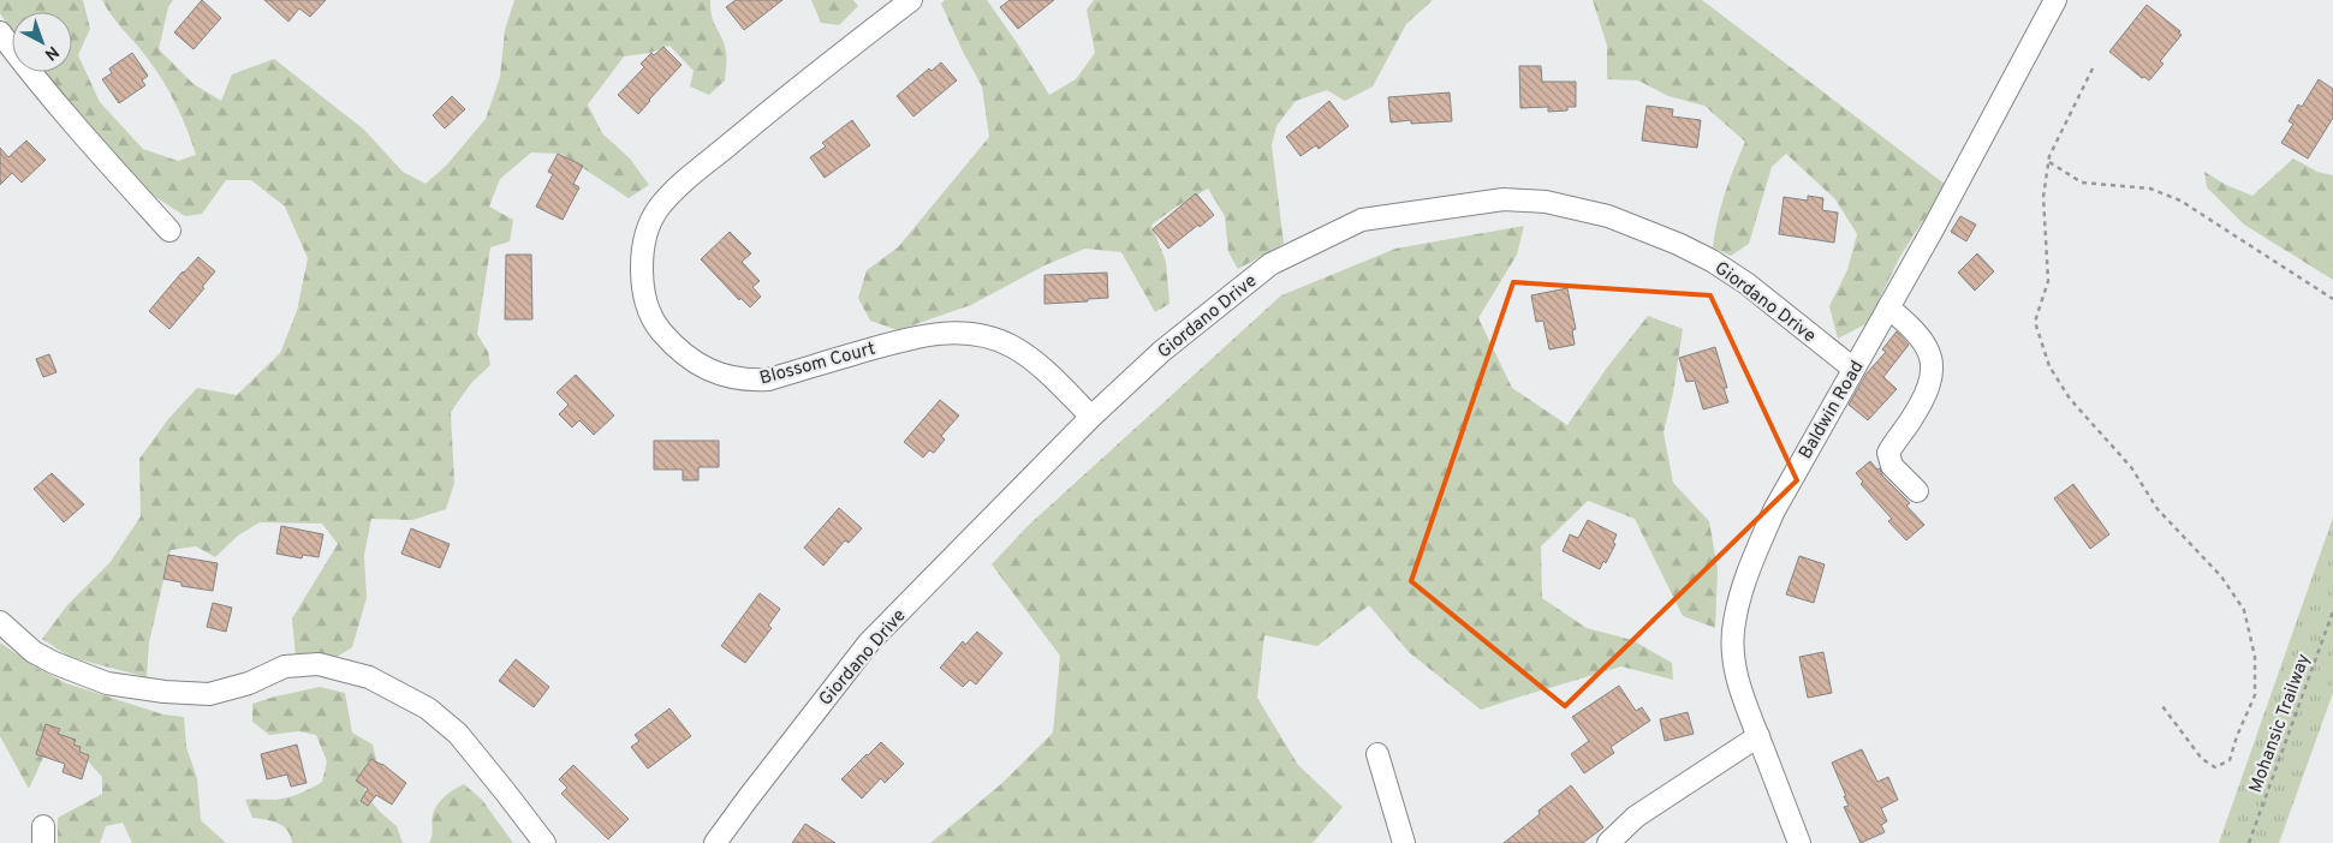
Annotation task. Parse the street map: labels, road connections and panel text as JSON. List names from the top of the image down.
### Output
{
  "streets": {
    "street": ["Giordano Drive", "Blossom Court", "Baldwin Road"],
    "path": ["Mohansic Trailway"]
  },
  "crossings": [
    ["Giordano Drive", "Blossom Court"],
    ["Giordano Drive", "Baldwin Road"]
  ],
  "north": "bottom right"
}
